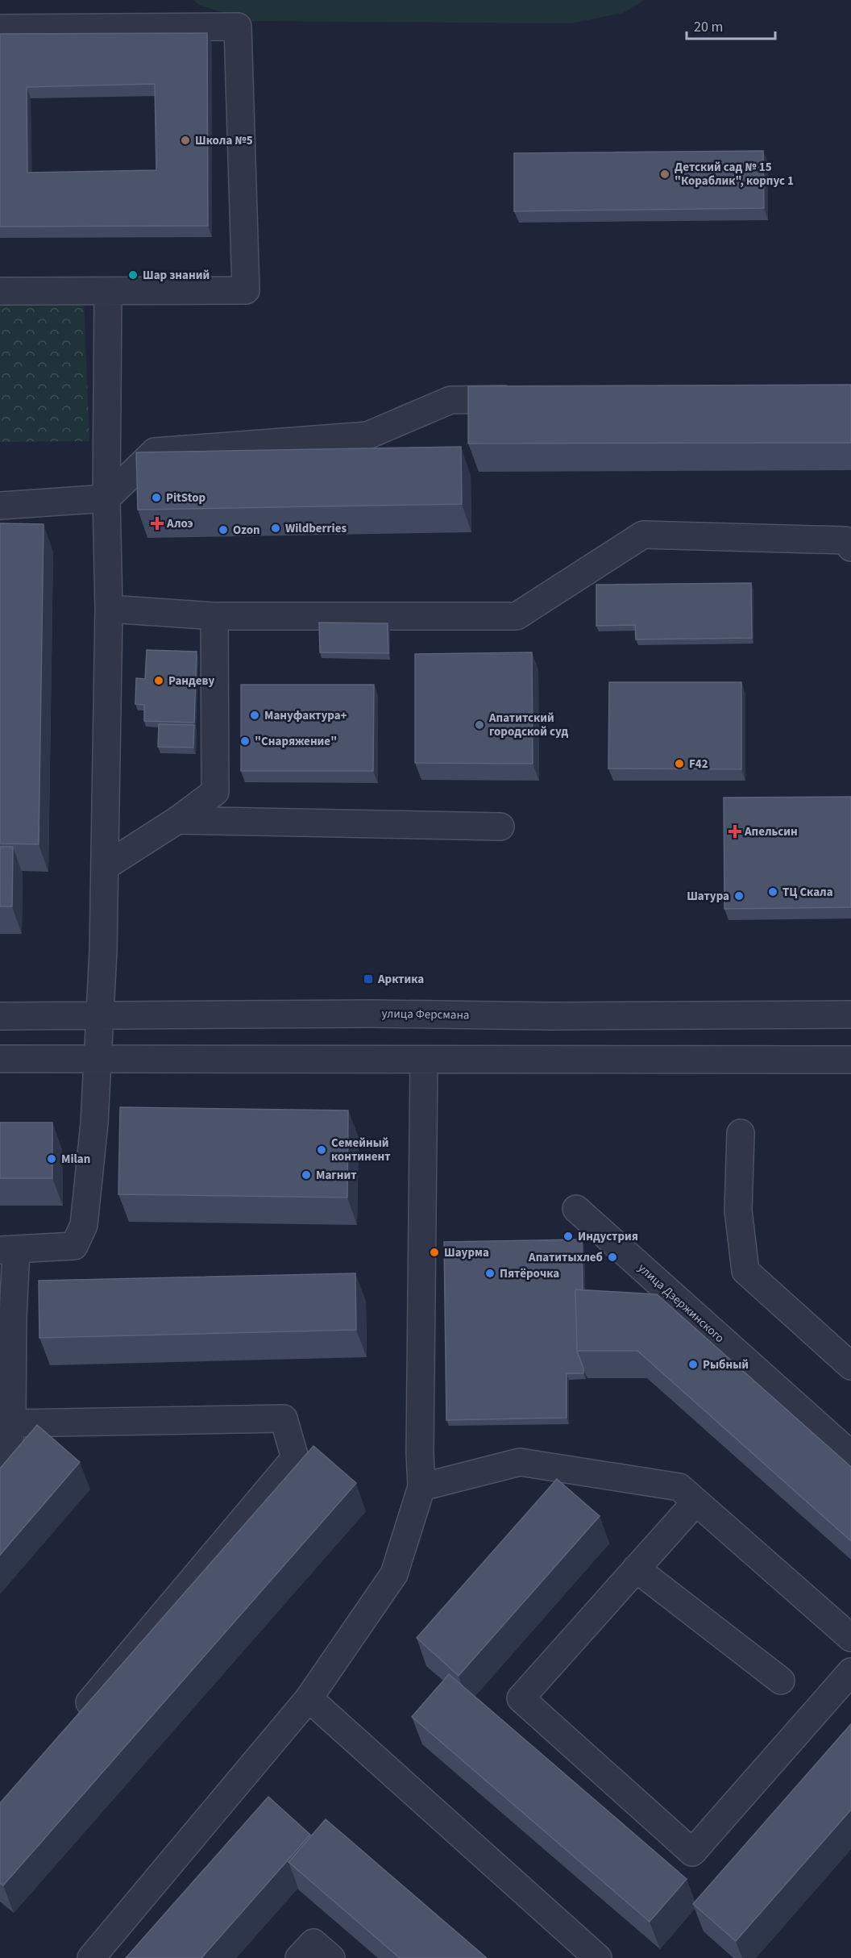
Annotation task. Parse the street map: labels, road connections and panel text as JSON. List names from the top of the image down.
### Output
{
  "streets": {
    "street": ["улица Ферсмана", "улица Дзержинского"]
  },
  "places": {
    "other": [
      "Школа №5",
      "Детский сад № 15 \"Кораблик\", корпус 1",
      "Шар знаний",
      "PitStop",
      "Wildberries",
      "Ozon",
      "Рандеву",
      "Мануфактура+",
      "Апатитский городской суд",
      "\"Снаряжение\"",
      "F42",
      "ТЦ Скала",
      "Шатура",
      "Семейный континент",
      "Milan",
      "Магнит",
      "Индустрия",
      "Шаурма",
      "Апатитыхлеб",
      "Пятёрочка",
      "Рыбный"
    ],
    "health": ["Алоэ", "Апельсин"],
    "transit": ["Арктика"]
  },
  "scale_bar": "20 m"
}
